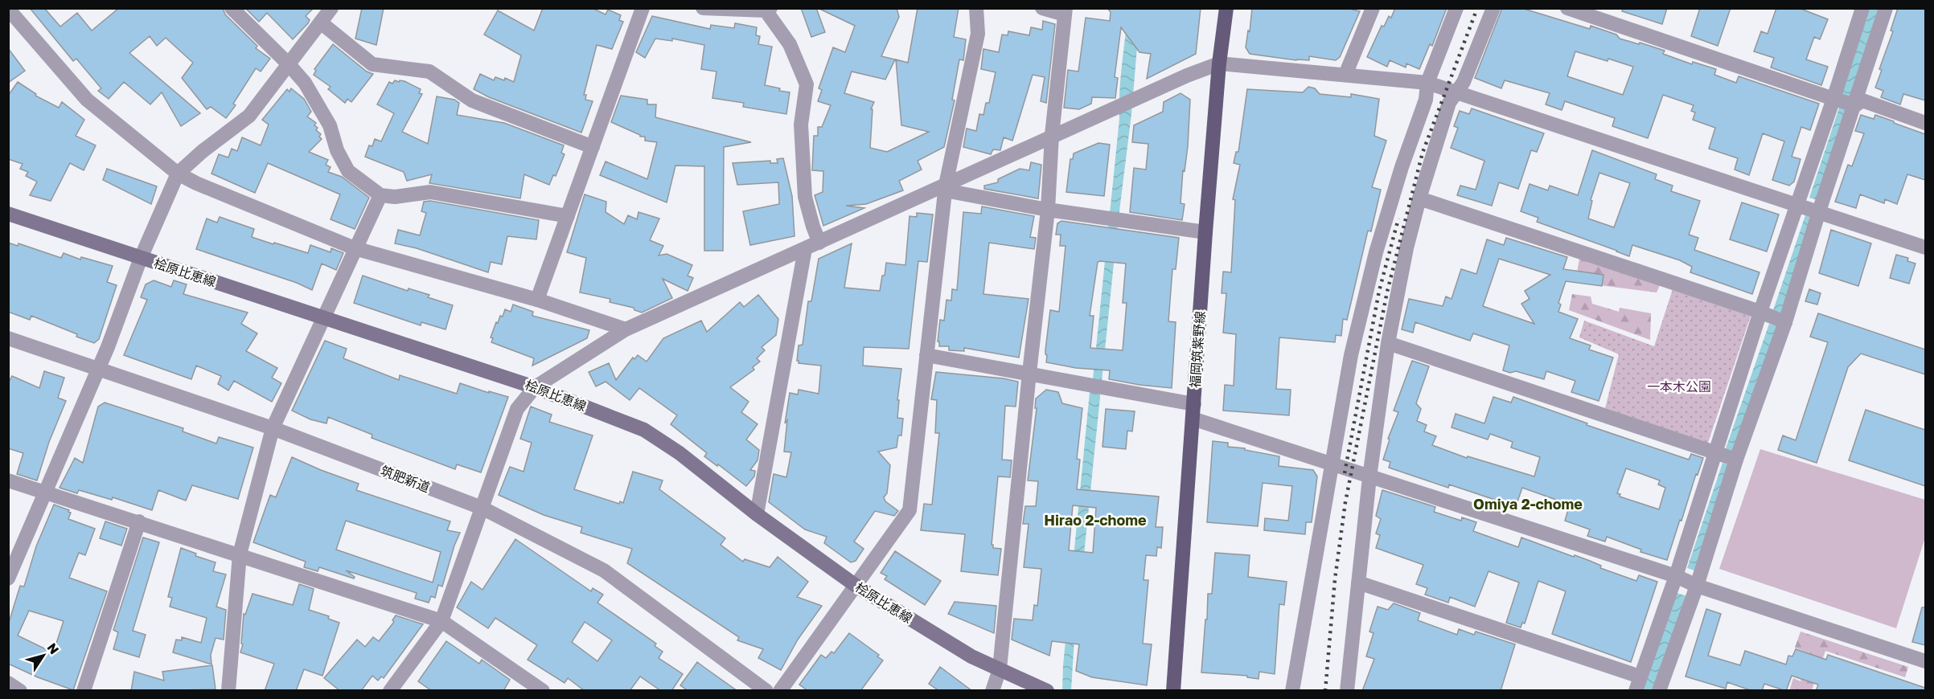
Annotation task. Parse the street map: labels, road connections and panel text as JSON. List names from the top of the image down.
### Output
{
  "streets": {
    "main road": ["桧原比恵線", "福岡筑紫野線"],
    "street": ["筑肥新道"]
  },
  "districts": ["Omiya 2-chome", "Hirao 2-chome"],
  "parks": ["一本木公園"],
  "north": "top right"
}
